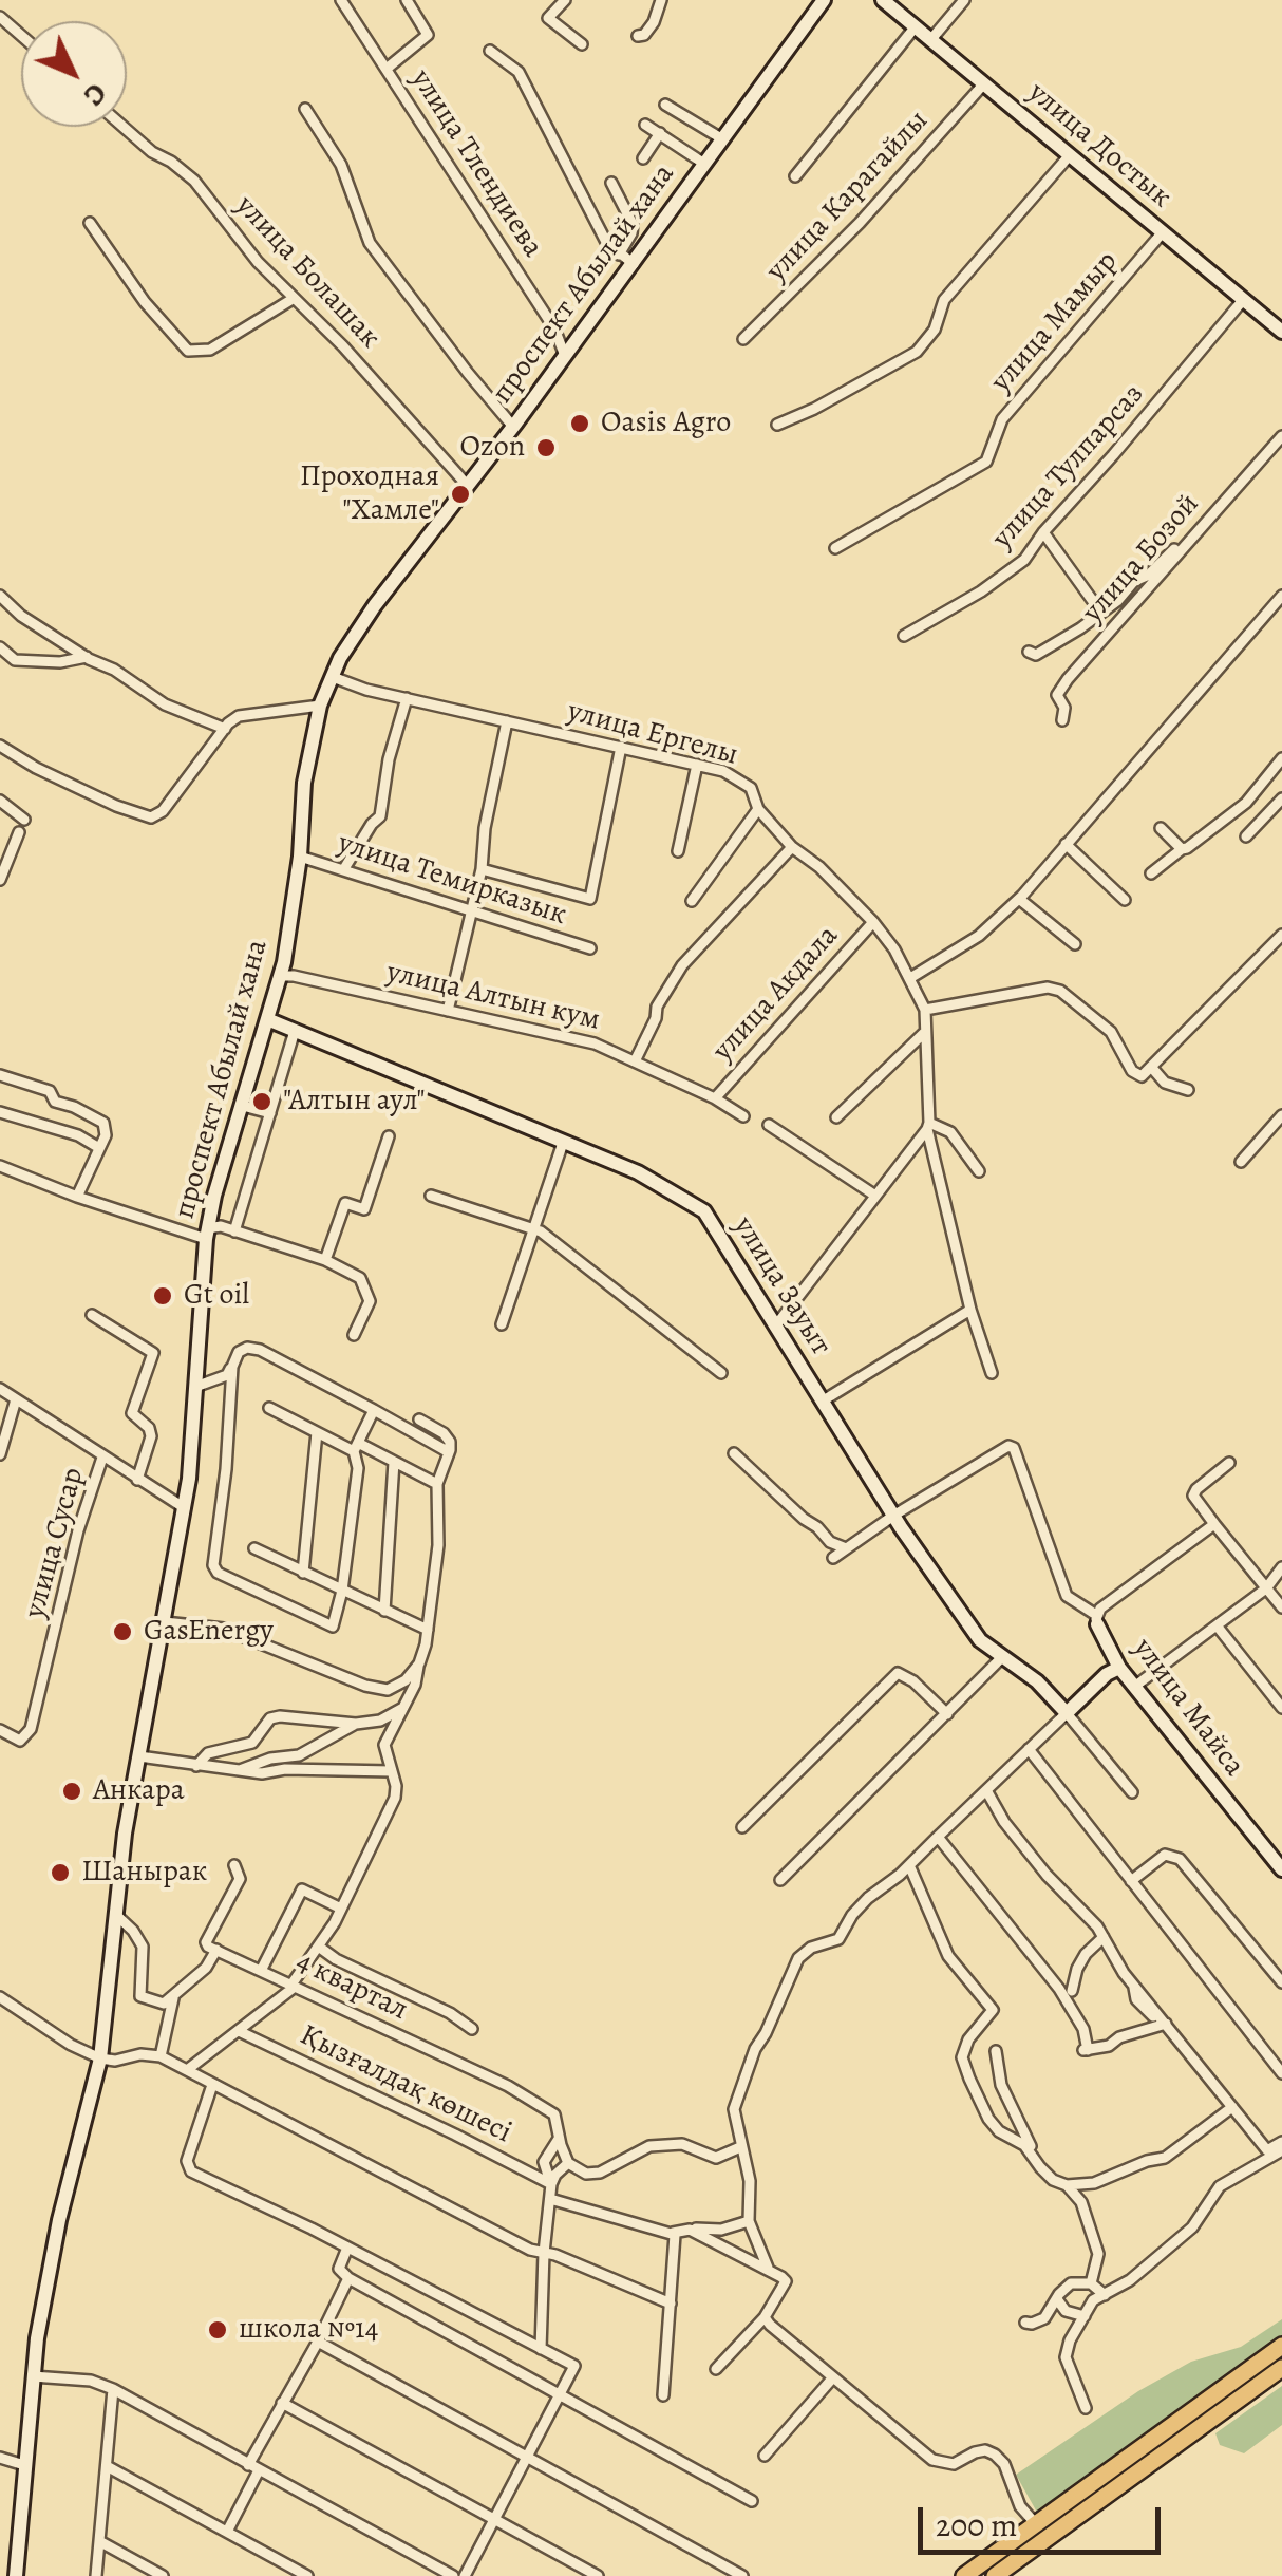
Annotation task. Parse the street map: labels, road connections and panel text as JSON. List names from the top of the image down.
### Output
{
  "streets": {
    "main road": [
      "улица Достык",
      "проспект Абылай хана",
      "улица Зауыт",
      "улица Майса"
    ],
    "street": [
      "улица Тлендиева",
      "улица Карагайлы",
      "улица Болашак",
      "улица Мамыр",
      "улица Тулпарсаз",
      "улица Бозой",
      "улица Ергелы",
      "улица Темирказык",
      "улица Акдала",
      "улица Алтын кум",
      "улица Сусар",
      "4 квартал",
      "Қызғалдақ көшесі"
    ]
  },
  "crossings": [
    ["улица Достык", "улица Карагайлы"],
    ["улица Достык", "улица Мамыр"],
    ["улица Достык", "улица Тулпарсаз"],
    ["улица Тлендиева", "проспект Абылай хана"],
    ["улица Болашак", "проспект Абылай хана"],
    ["проспект Абылай хана", "улица Ергелы"],
    ["проспект Абылай хана", "улица Темирказык"],
    ["проспект Абылай хана", "улица Алтын кум"],
    ["проспект Абылай хана", "улица Зауыт"],
    ["улица Ергелы", "улица Акдала"],
    ["улица Акдала", "улица Алтын кум"]
  ],
  "places": [
    "Oasis Agro",
    "Ozon",
    "Проходная \"Хамле\"",
    "\"Алтын аул\"",
    "Gt oil",
    "GasEnergy",
    "Анкара",
    "Шанырак",
    "школа №14"
  ],
  "scale_bar": "200 m",
  "north": "bottom right"
}
